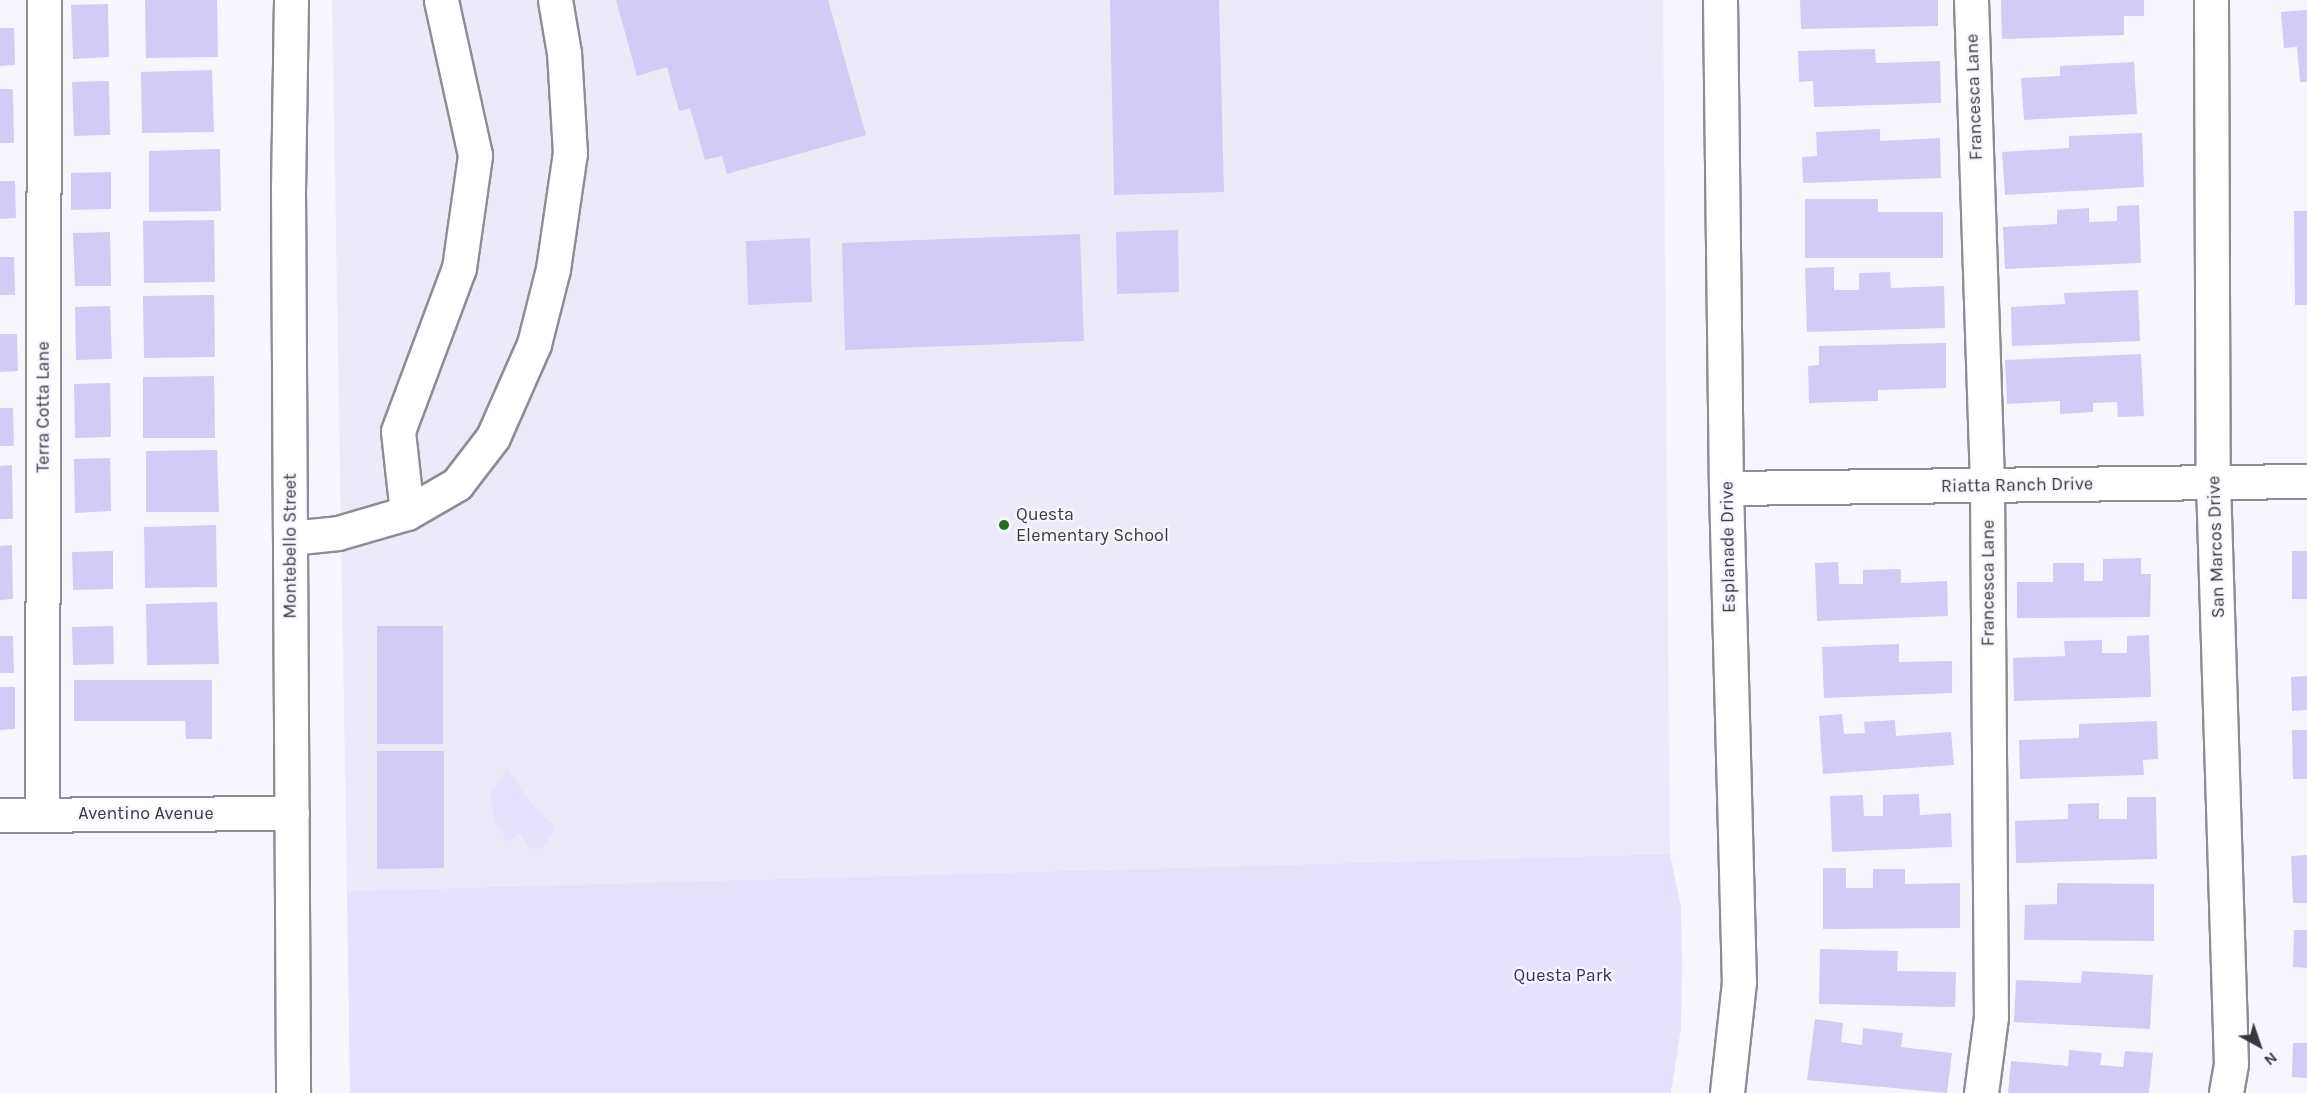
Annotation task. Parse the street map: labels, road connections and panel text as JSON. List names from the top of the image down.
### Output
{
  "streets": {
    "street": [
      "Francesca Lane",
      "Terra Cotta Lane",
      "Riatta Ranch Drive",
      "Montebello Street",
      "Esplanade Drive",
      "San Marcos Drive",
      "Aventino Avenue"
    ]
  },
  "crossings": [
    ["Francesca Lane", "Riatta Ranch Drive"],
    ["Terra Cotta Lane", "Aventino Avenue"],
    ["Riatta Ranch Drive", "Esplanade Drive"],
    ["Riatta Ranch Drive", "San Marcos Drive"],
    ["Montebello Street", "Aventino Avenue"]
  ],
  "parks": ["Questa Park"],
  "places": ["Questa Elementary School"],
  "north": "bottom right"
}
